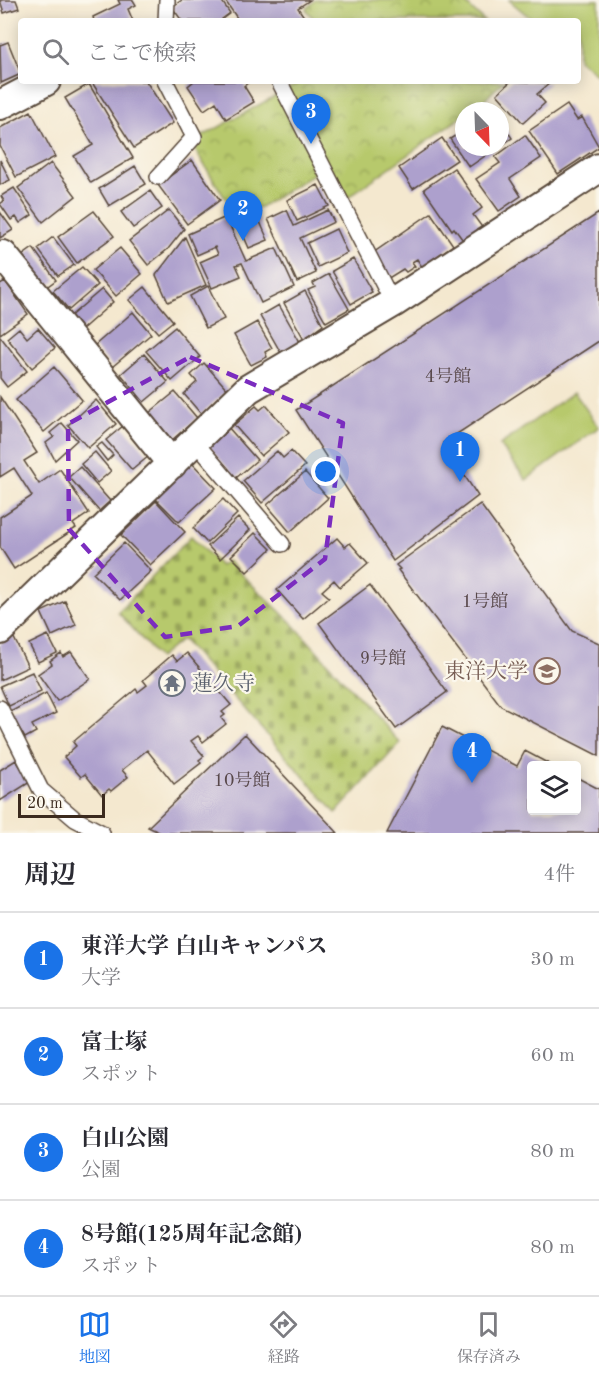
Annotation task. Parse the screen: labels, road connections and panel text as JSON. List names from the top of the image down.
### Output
{
  "places": {
    "school or university": ["東洋大学"],
    "temple": ["蓮久寺"]
  },
  "house_numbers": [
    "4号館",
    "1号館",
    "9号館",
    "10号館"
  ],
  "scale_bar": "20 m",
  "north": "bottom right",
  "page": {
    "search": "ここで検索",
    "pins": [
      "3",
      "2",
      "1",
      "4"
    ],
    "scale": "20 m",
    "heading": ["周辺", "4件"],
    "list": [
      {
        "mark": "1",
        "name": "東洋大学 白山キャンパス",
        "note": "大学",
        "value": "30 m"
      },
      {
        "mark": "2",
        "name": "富士塚",
        "note": "スポット",
        "value": "60 m"
      },
      {
        "mark": "3",
        "name": "白山公園",
        "note": "公園",
        "value": "80 m"
      },
      {
        "mark": "4",
        "name": "8号館(125周年記念館)",
        "note": "スポット",
        "value": "80 m"
      }
    ],
    "nav": ["地図", "経路", "保存済み"]
  }
}
